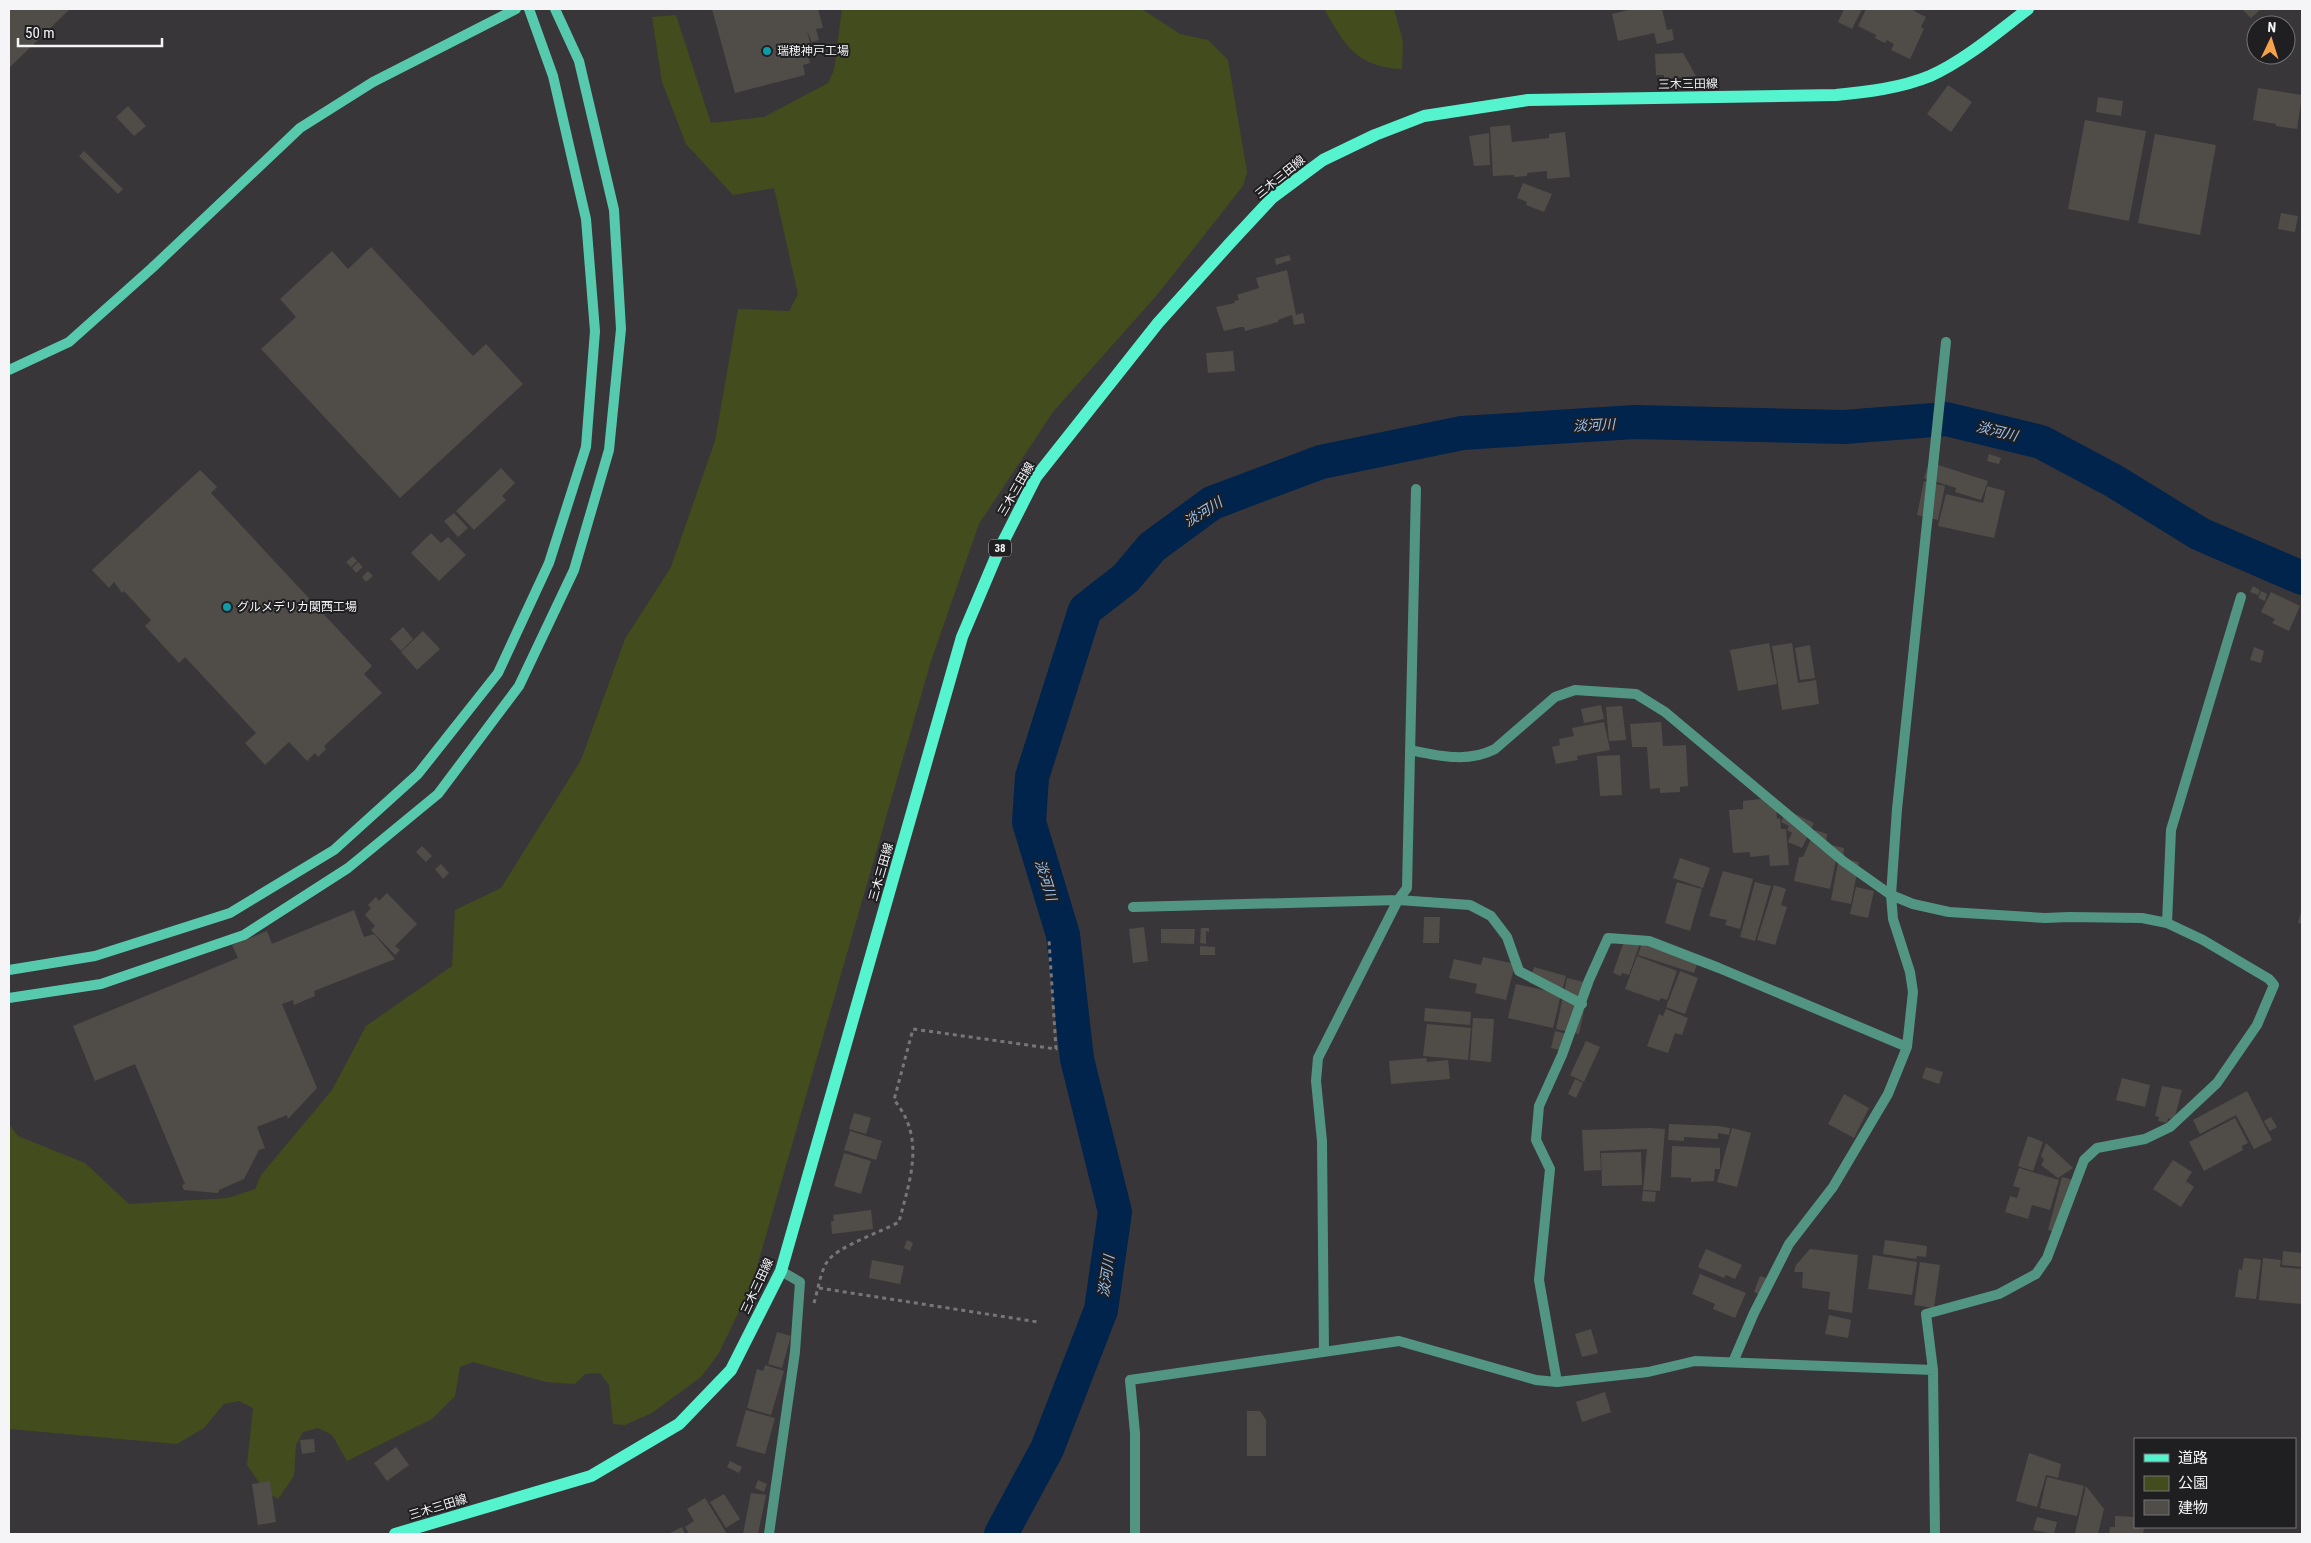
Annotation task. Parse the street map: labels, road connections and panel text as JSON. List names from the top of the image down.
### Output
{
  "streets": {
    "main road": ["三木三田線", "38"]
  },
  "water": ["淡河川"],
  "places": ["瑞穂神戸工場", "グルメデリカ関西工場"],
  "legend": ["道路", "公園", "建物"],
  "scale_bar": "50 m",
  "north": "top"
}
